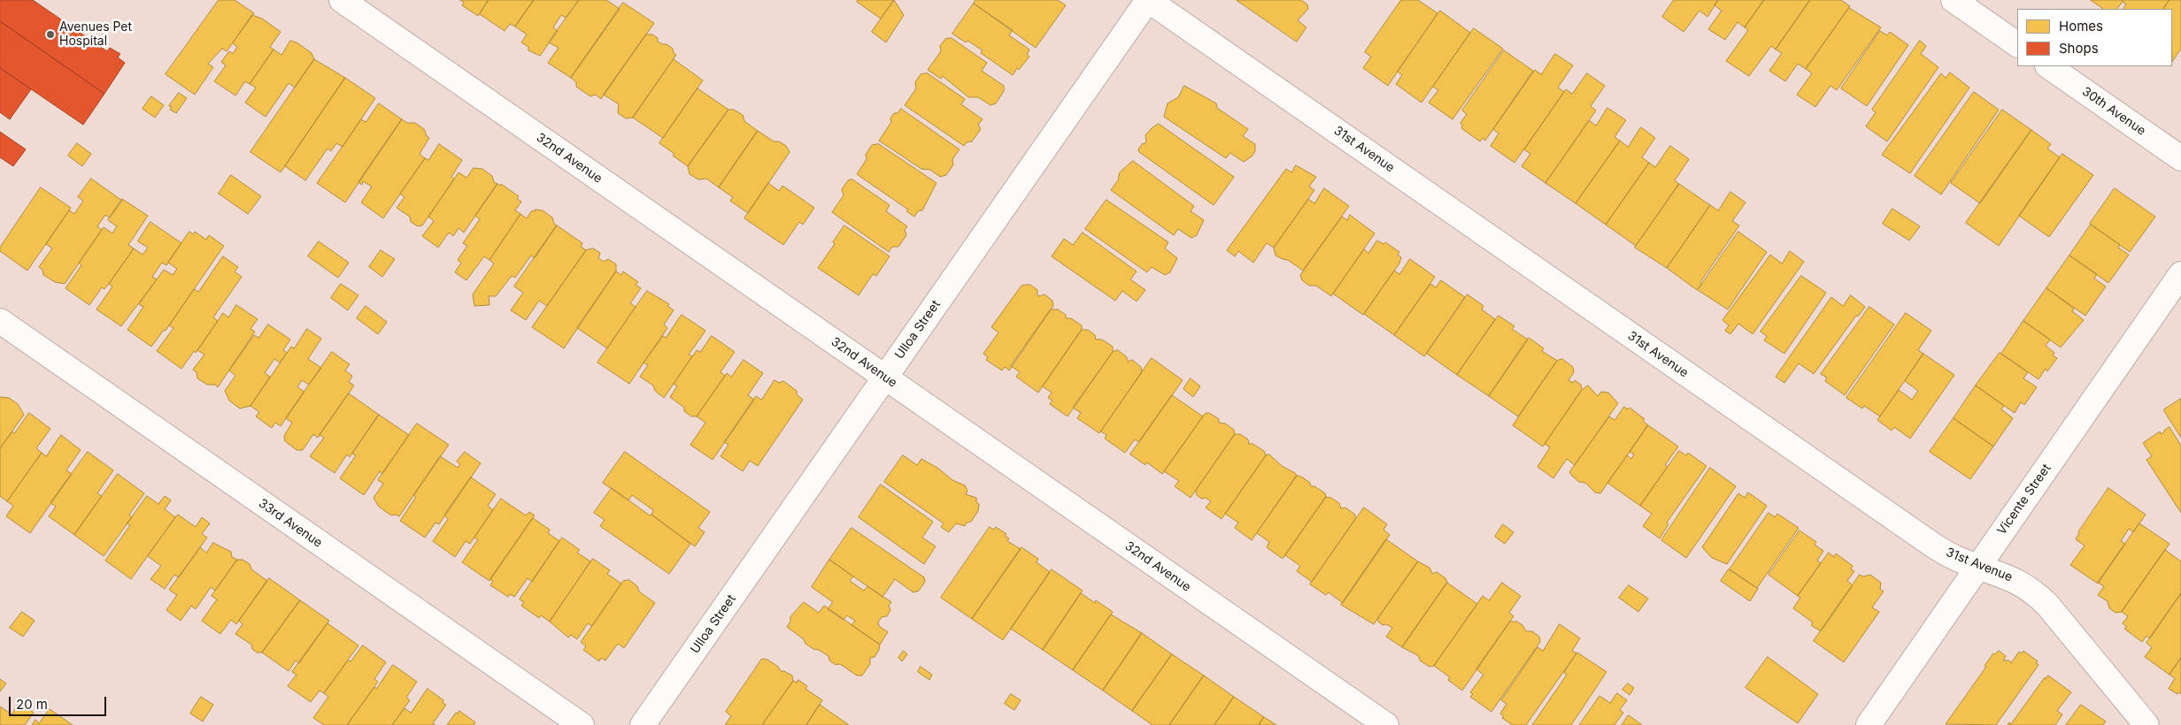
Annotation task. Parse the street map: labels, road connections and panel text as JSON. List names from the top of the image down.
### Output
{
  "streets": {
    "street": [
      "30th Avenue",
      "31st Avenue",
      "32nd Avenue",
      "Ulloa Street",
      "Vicente Street",
      "33rd Avenue"
    ]
  },
  "crossings": [
    ["31st Avenue", "Ulloa Street"],
    ["31st Avenue", "Vicente Street"],
    ["32nd Avenue", "Ulloa Street"]
  ],
  "places": ["Avenues Pet Hospital"],
  "legend": ["Homes", "Shops"],
  "scale_bar": "20 m"
}
